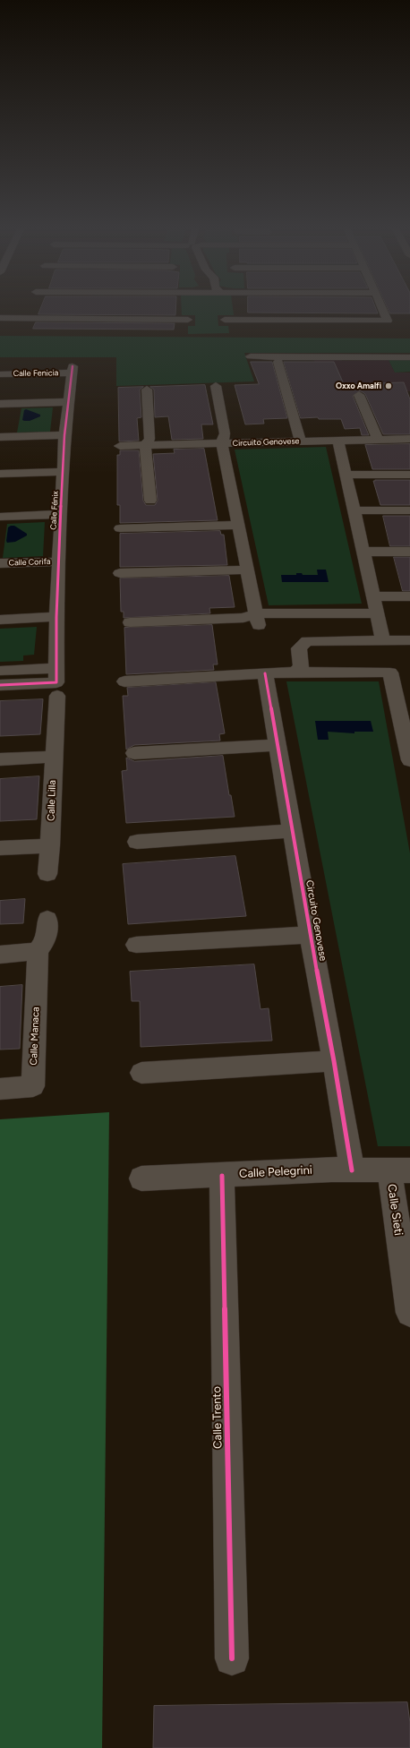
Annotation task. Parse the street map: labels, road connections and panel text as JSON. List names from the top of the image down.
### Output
{
  "streets": {
    "street": [
      "Calle Fenicia",
      "Circuito Genovese",
      "Calle Fénix",
      "Calle Corifa",
      "Calle Lilla",
      "Calle Manaca",
      "Calle Pelegrini",
      "Calle Sieti",
      "Calle Trento"
    ]
  },
  "crossings": [
    ["Calle Fenicia", "Calle Fénix"],
    ["Circuito Genovese", "Calle Pelegrini"],
    ["Calle Fénix", "Calle Corifa"],
    ["Calle Fénix", "Calle Lilla"],
    ["Calle Pelegrini", "Calle Sieti"],
    ["Calle Pelegrini", "Calle Trento"]
  ],
  "places": ["Oxxo Amalfi"]
}
